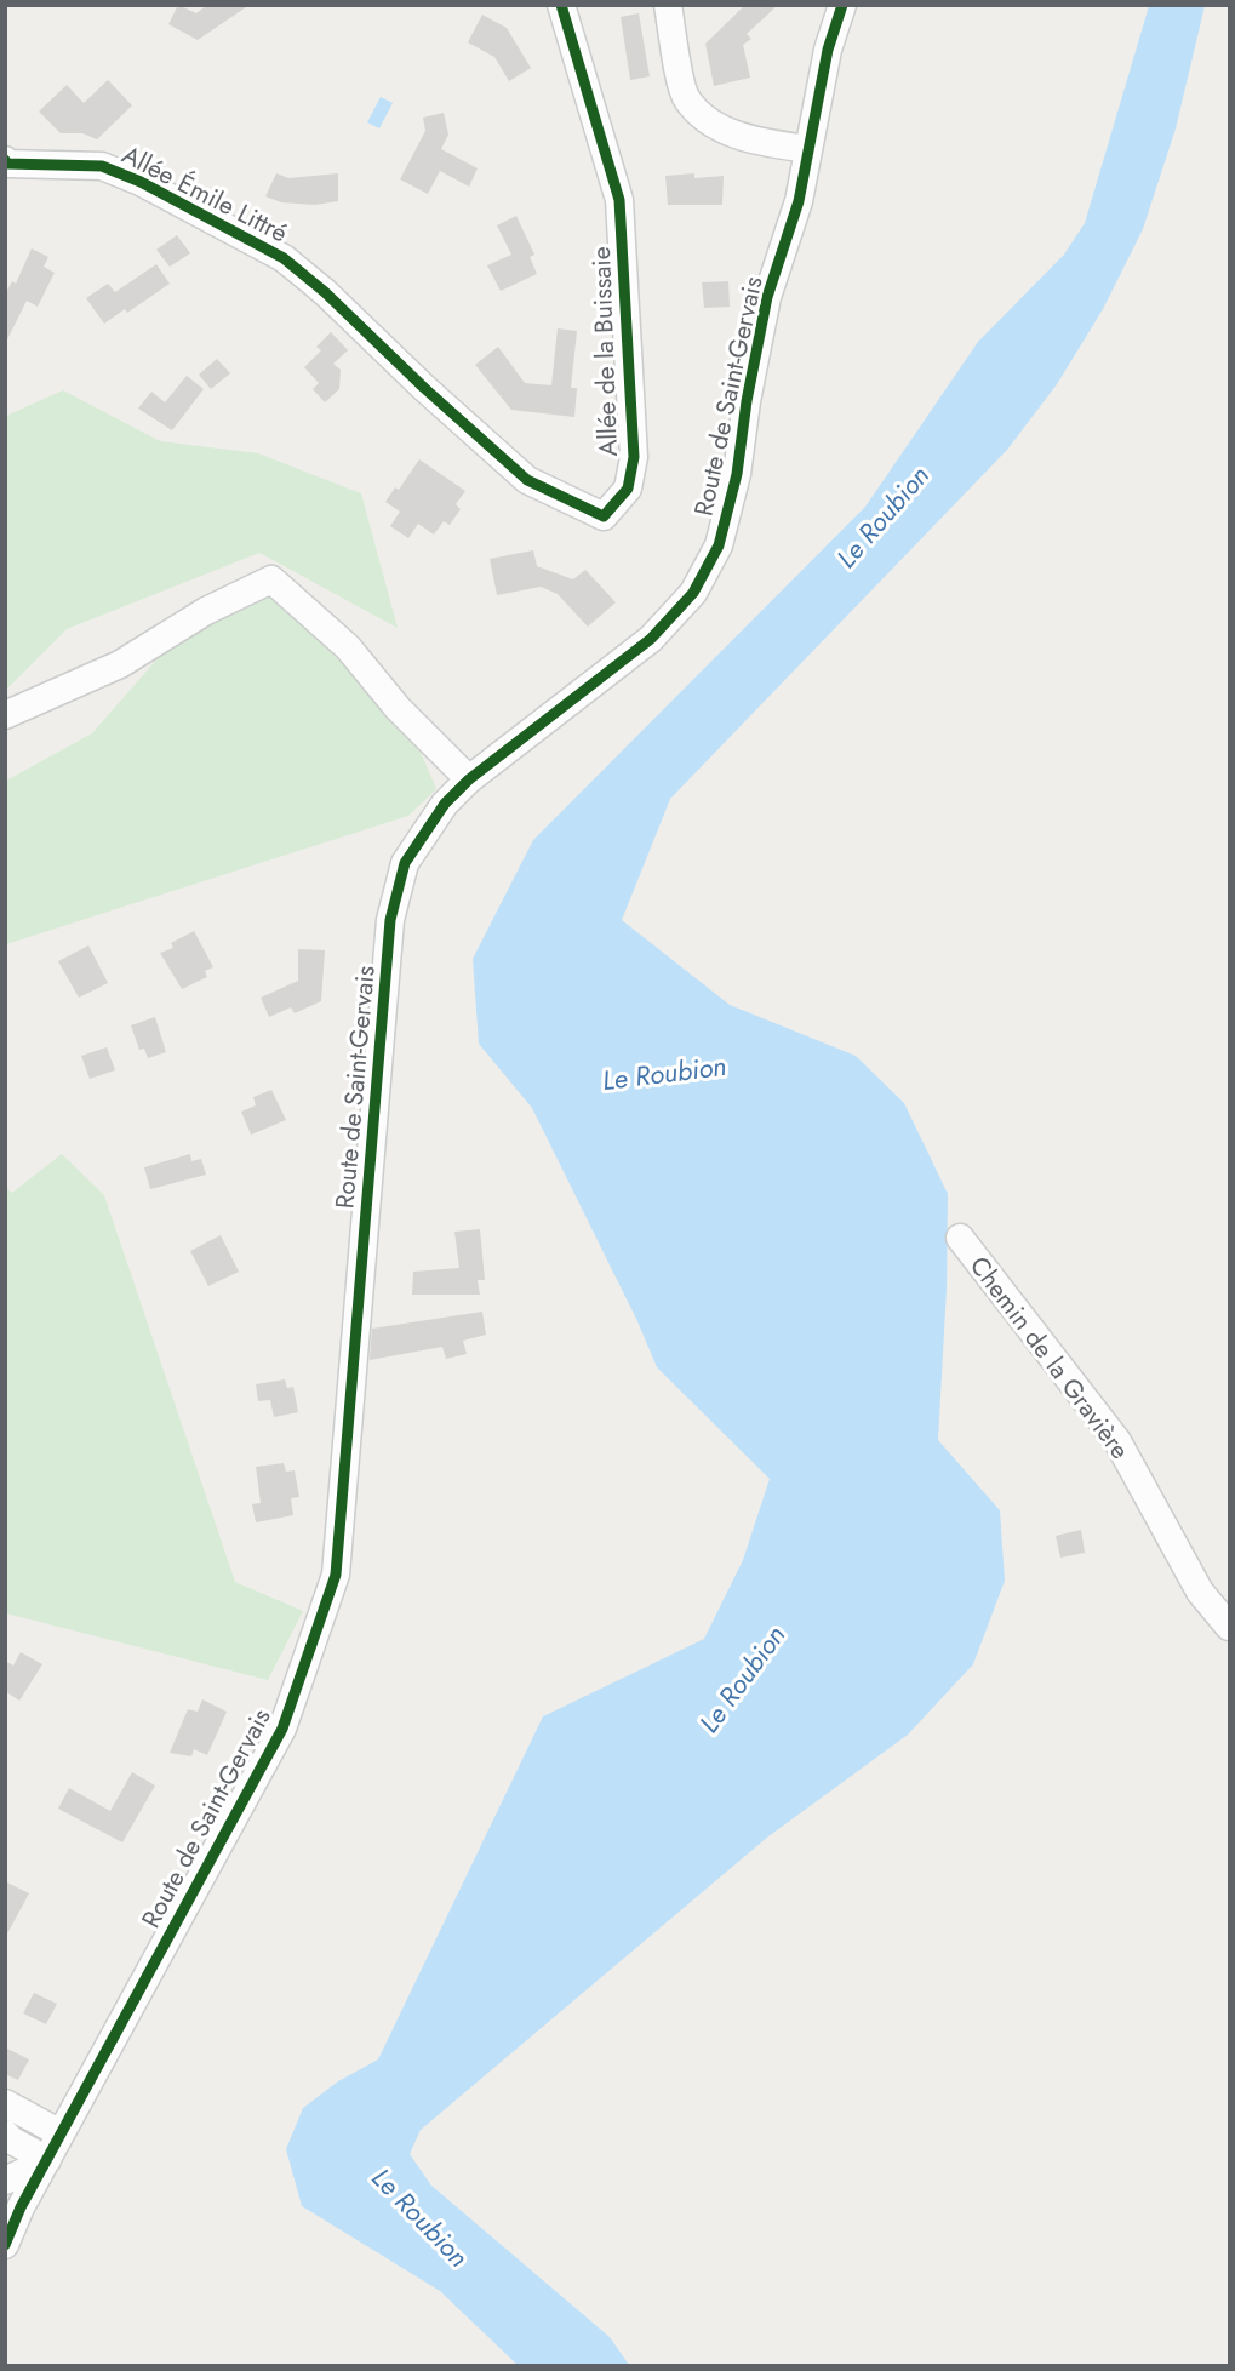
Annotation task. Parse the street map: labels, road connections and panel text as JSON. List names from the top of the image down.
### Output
{
  "streets": {
    "street": [
      "Allée Émile Littré",
      "Allée de la Buissaie",
      "Route de Saint-Gervais",
      "Chemin de la Gravière"
    ]
  },
  "crossings": [
    ["Allée Émile Littré", "Allée de la Buissaie"]
  ],
  "water": ["Le Roubion"]
}
